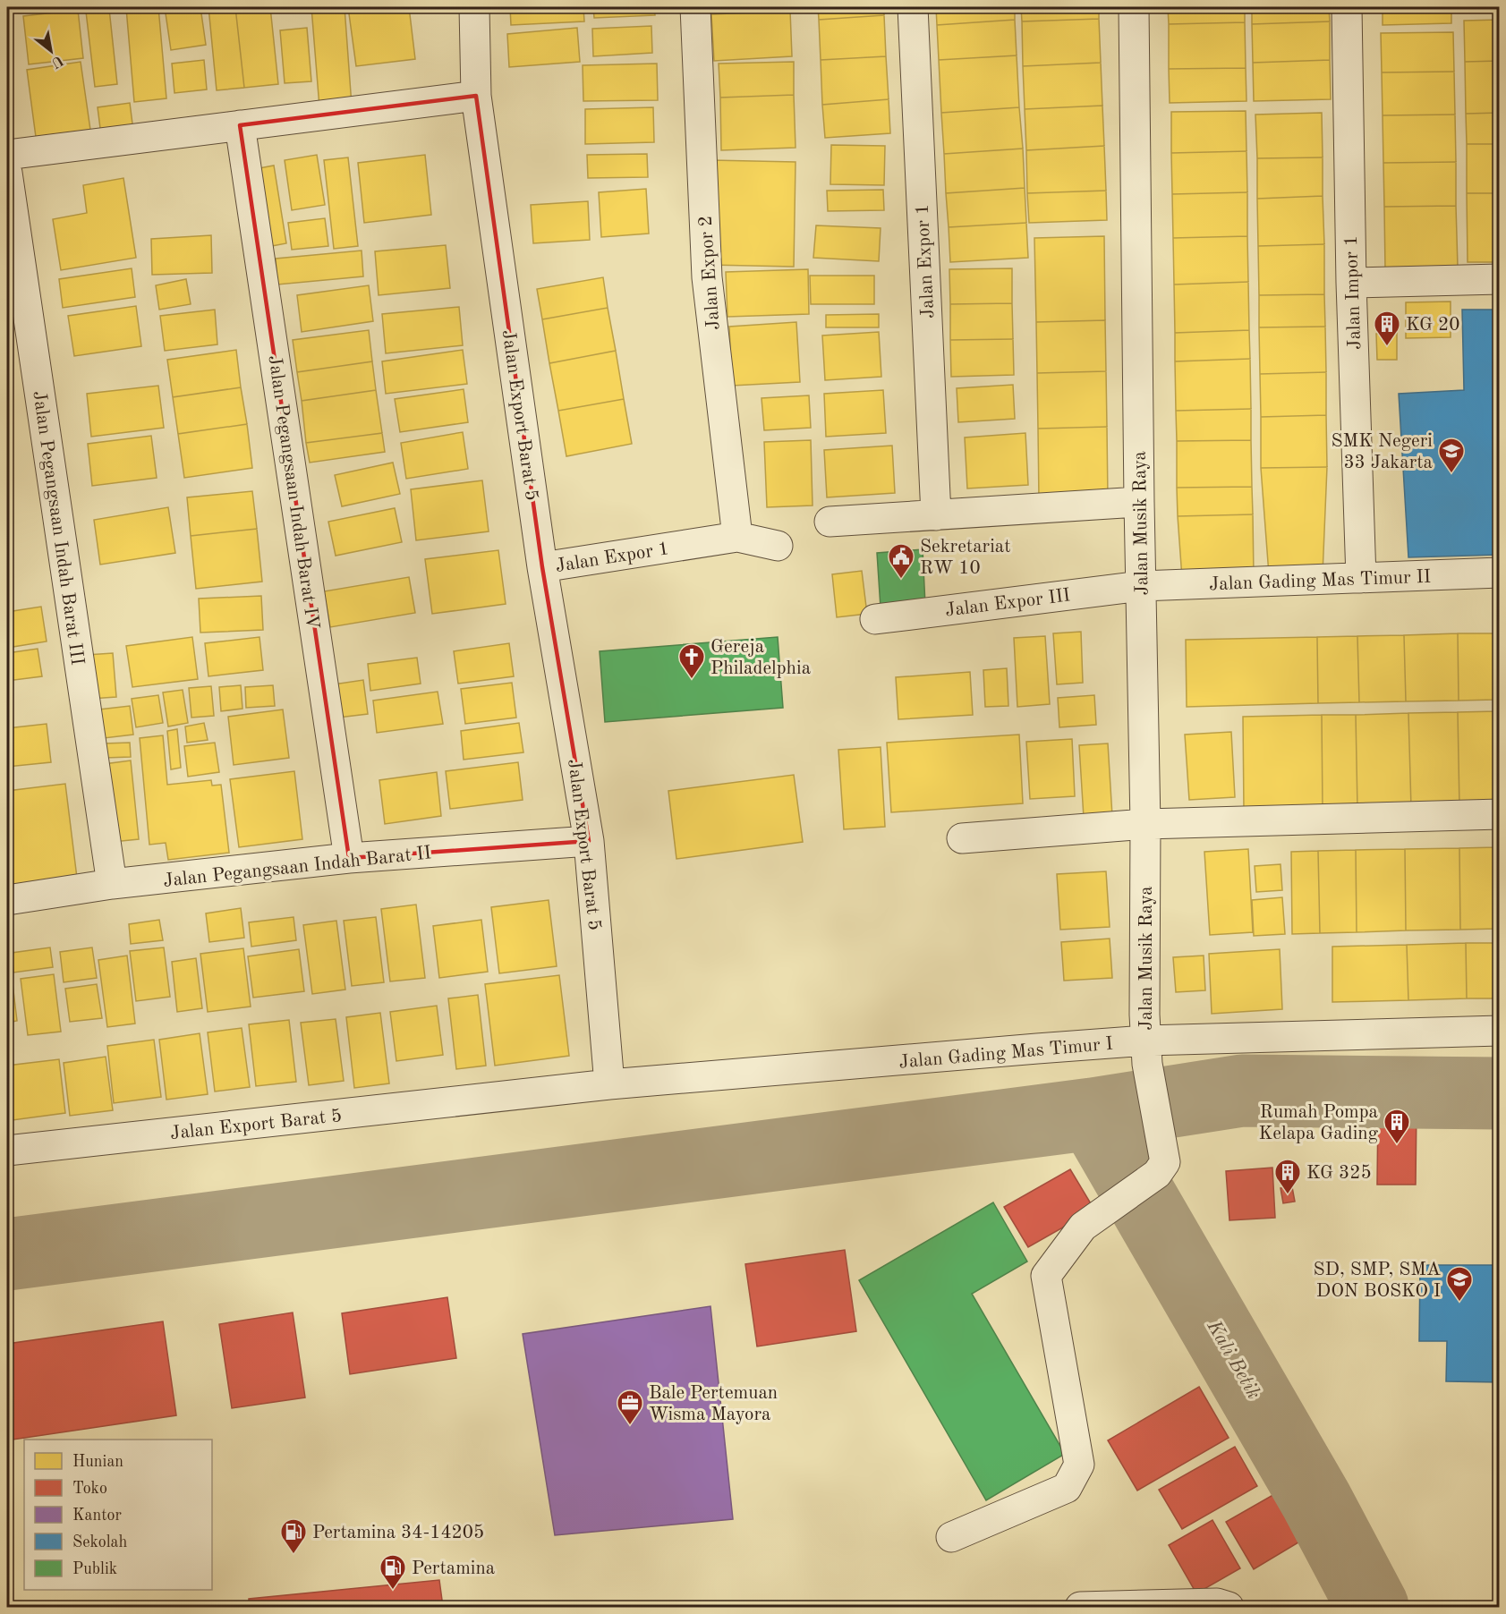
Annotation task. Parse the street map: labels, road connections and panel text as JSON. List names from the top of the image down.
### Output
{
  "streets": {
    "street": [
      "Jalan Expor 1",
      "Jalan Expor 2",
      "Jalan Impor 1",
      "Jalan Export Barat 5",
      "Jalan Pegangsaan Indah Barat IV",
      "Jalan Musik Raya",
      "Jalan Pegangsaan Indah Barat III",
      "Jalan Gading Mas Timur II",
      "Jalan Expor III",
      "Jalan Pegangsaan Indah Barat II",
      "Jalan Gading Mas Timur I"
    ]
  },
  "crossings": [
    ["Jalan Expor 1", "Jalan Expor 2"],
    ["Jalan Expor 1", "Jalan Export Barat 5"],
    ["Jalan Impor 1", "Jalan Gading Mas Timur II"],
    ["Jalan Export Barat 5", "Jalan Pegangsaan Indah Barat II"],
    ["Jalan Export Barat 5", "Jalan Gading Mas Timur I"],
    ["Jalan Pegangsaan Indah Barat IV", "Jalan Pegangsaan Indah Barat II"],
    ["Jalan Musik Raya", "Jalan Gading Mas Timur II"],
    ["Jalan Musik Raya", "Jalan Expor III"],
    ["Jalan Musik Raya", "Jalan Gading Mas Timur I"],
    ["Jalan Pegangsaan Indah Barat III", "Jalan Pegangsaan Indah Barat II"],
    ["Jalan Gading Mas Timur II", "Jalan Expor III"]
  ],
  "water": ["Kali Betik"],
  "places": {
    "building": ["KG 20", "Rumah Pompa Kelapa Gading", "KG 325"],
    "school or university": ["SMK Negeri 33 Jakarta", "SD, SMP, SMA DON BOSKO I"],
    "public building": ["Sekretariat RW 10"],
    "church": ["Gereja Philadelphia"],
    "office": ["Bale Pertemuan Wisma Mayora"],
    "fuel station": ["Pertamina 34-14205", "Pertamina"]
  },
  "legend": [
    "Hunian",
    "Toko",
    "Kantor",
    "Sekolah",
    "Publik"
  ],
  "north": "bottom right"
}
